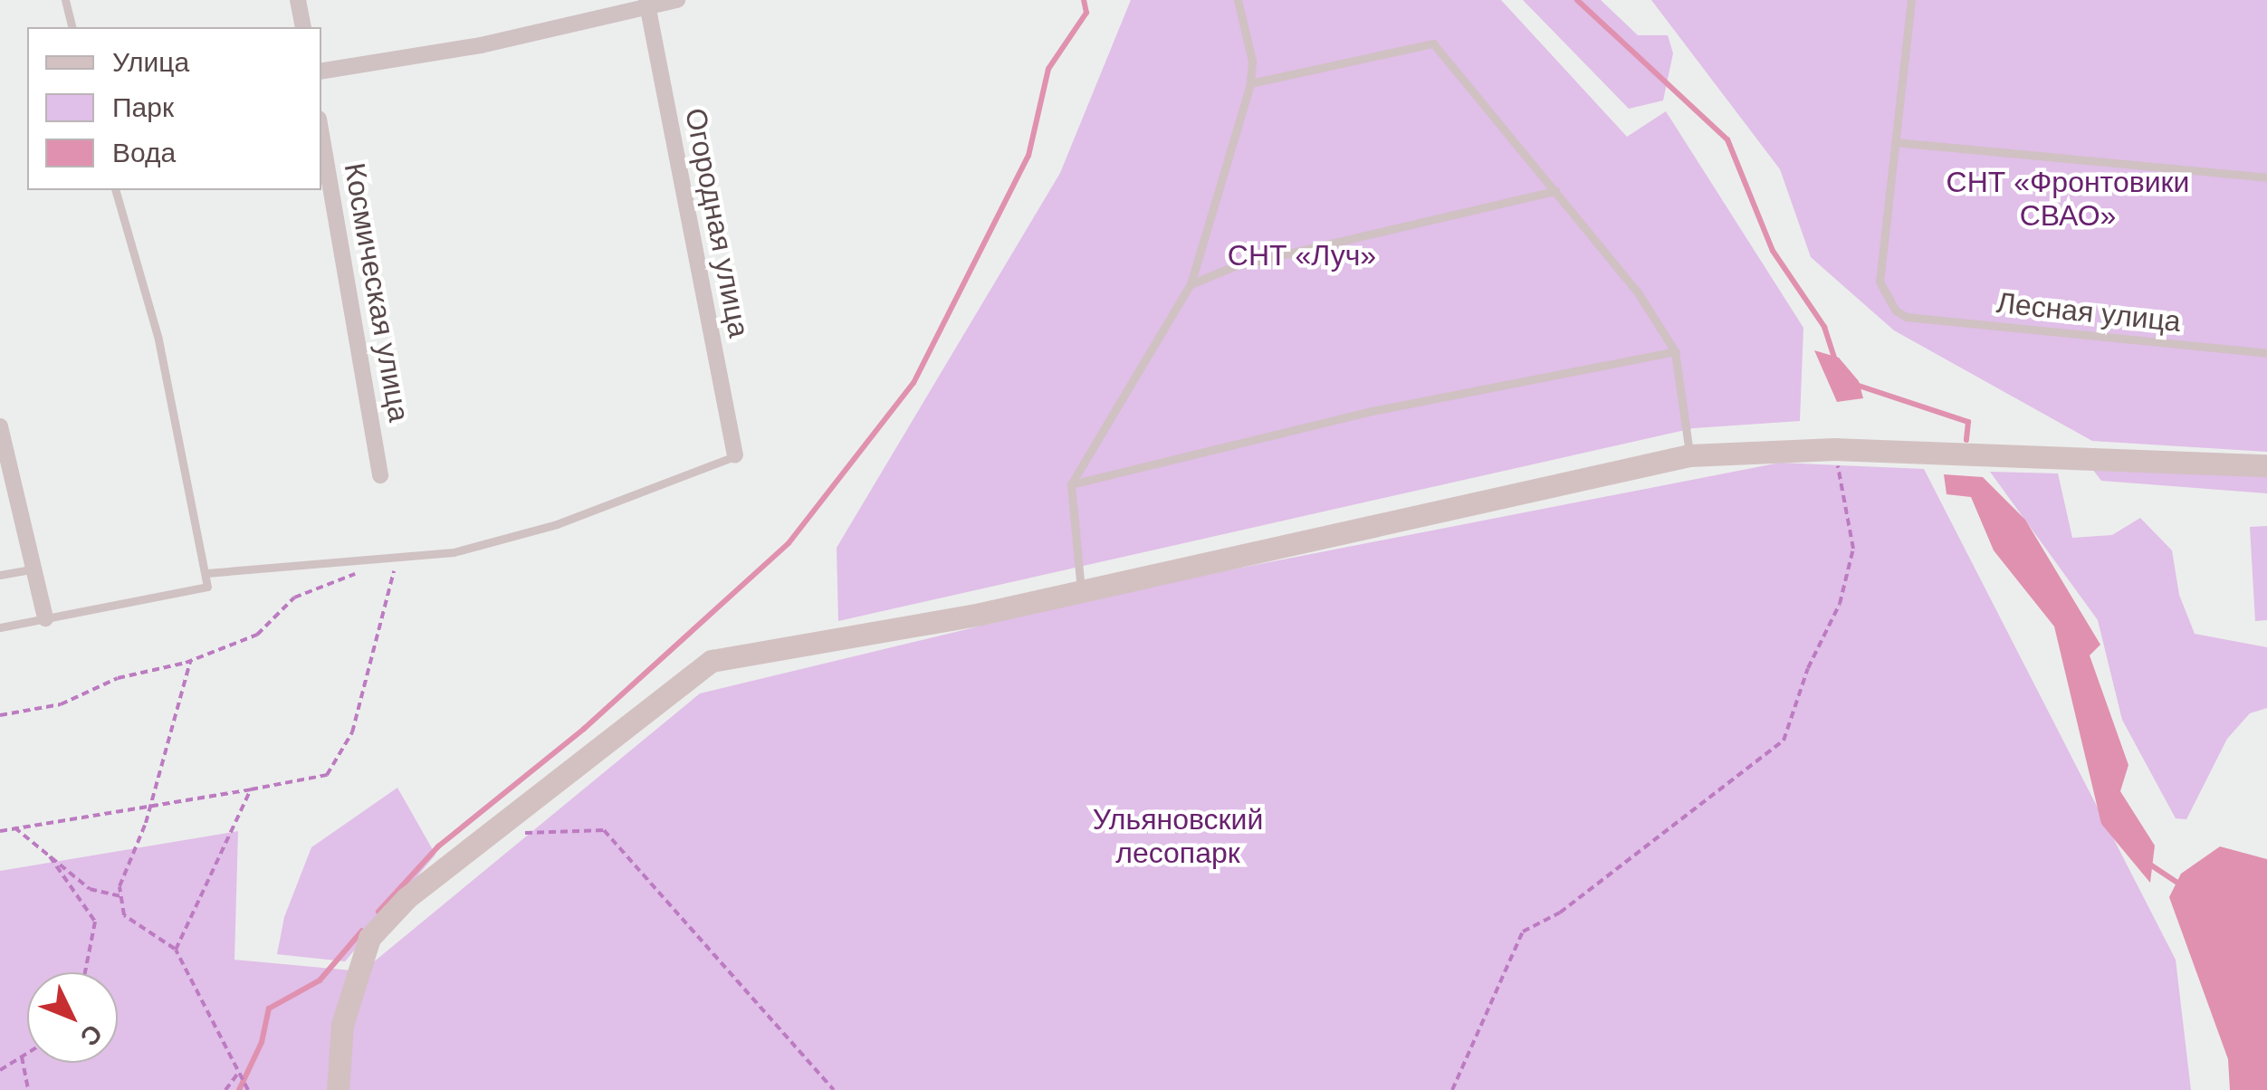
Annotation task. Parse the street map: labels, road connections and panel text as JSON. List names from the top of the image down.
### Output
{
  "streets": {
    "street": ["Огородная улица", "Космическая улица"],
    "lane": ["Лесная улица"]
  },
  "parks": ["СНТ «Фронтовики СВАО»", "СНТ «Луч»", "Ульяновский лесопарк"],
  "legend": ["Улица", "Парк", "Вода"],
  "north": "bottom right"
}
